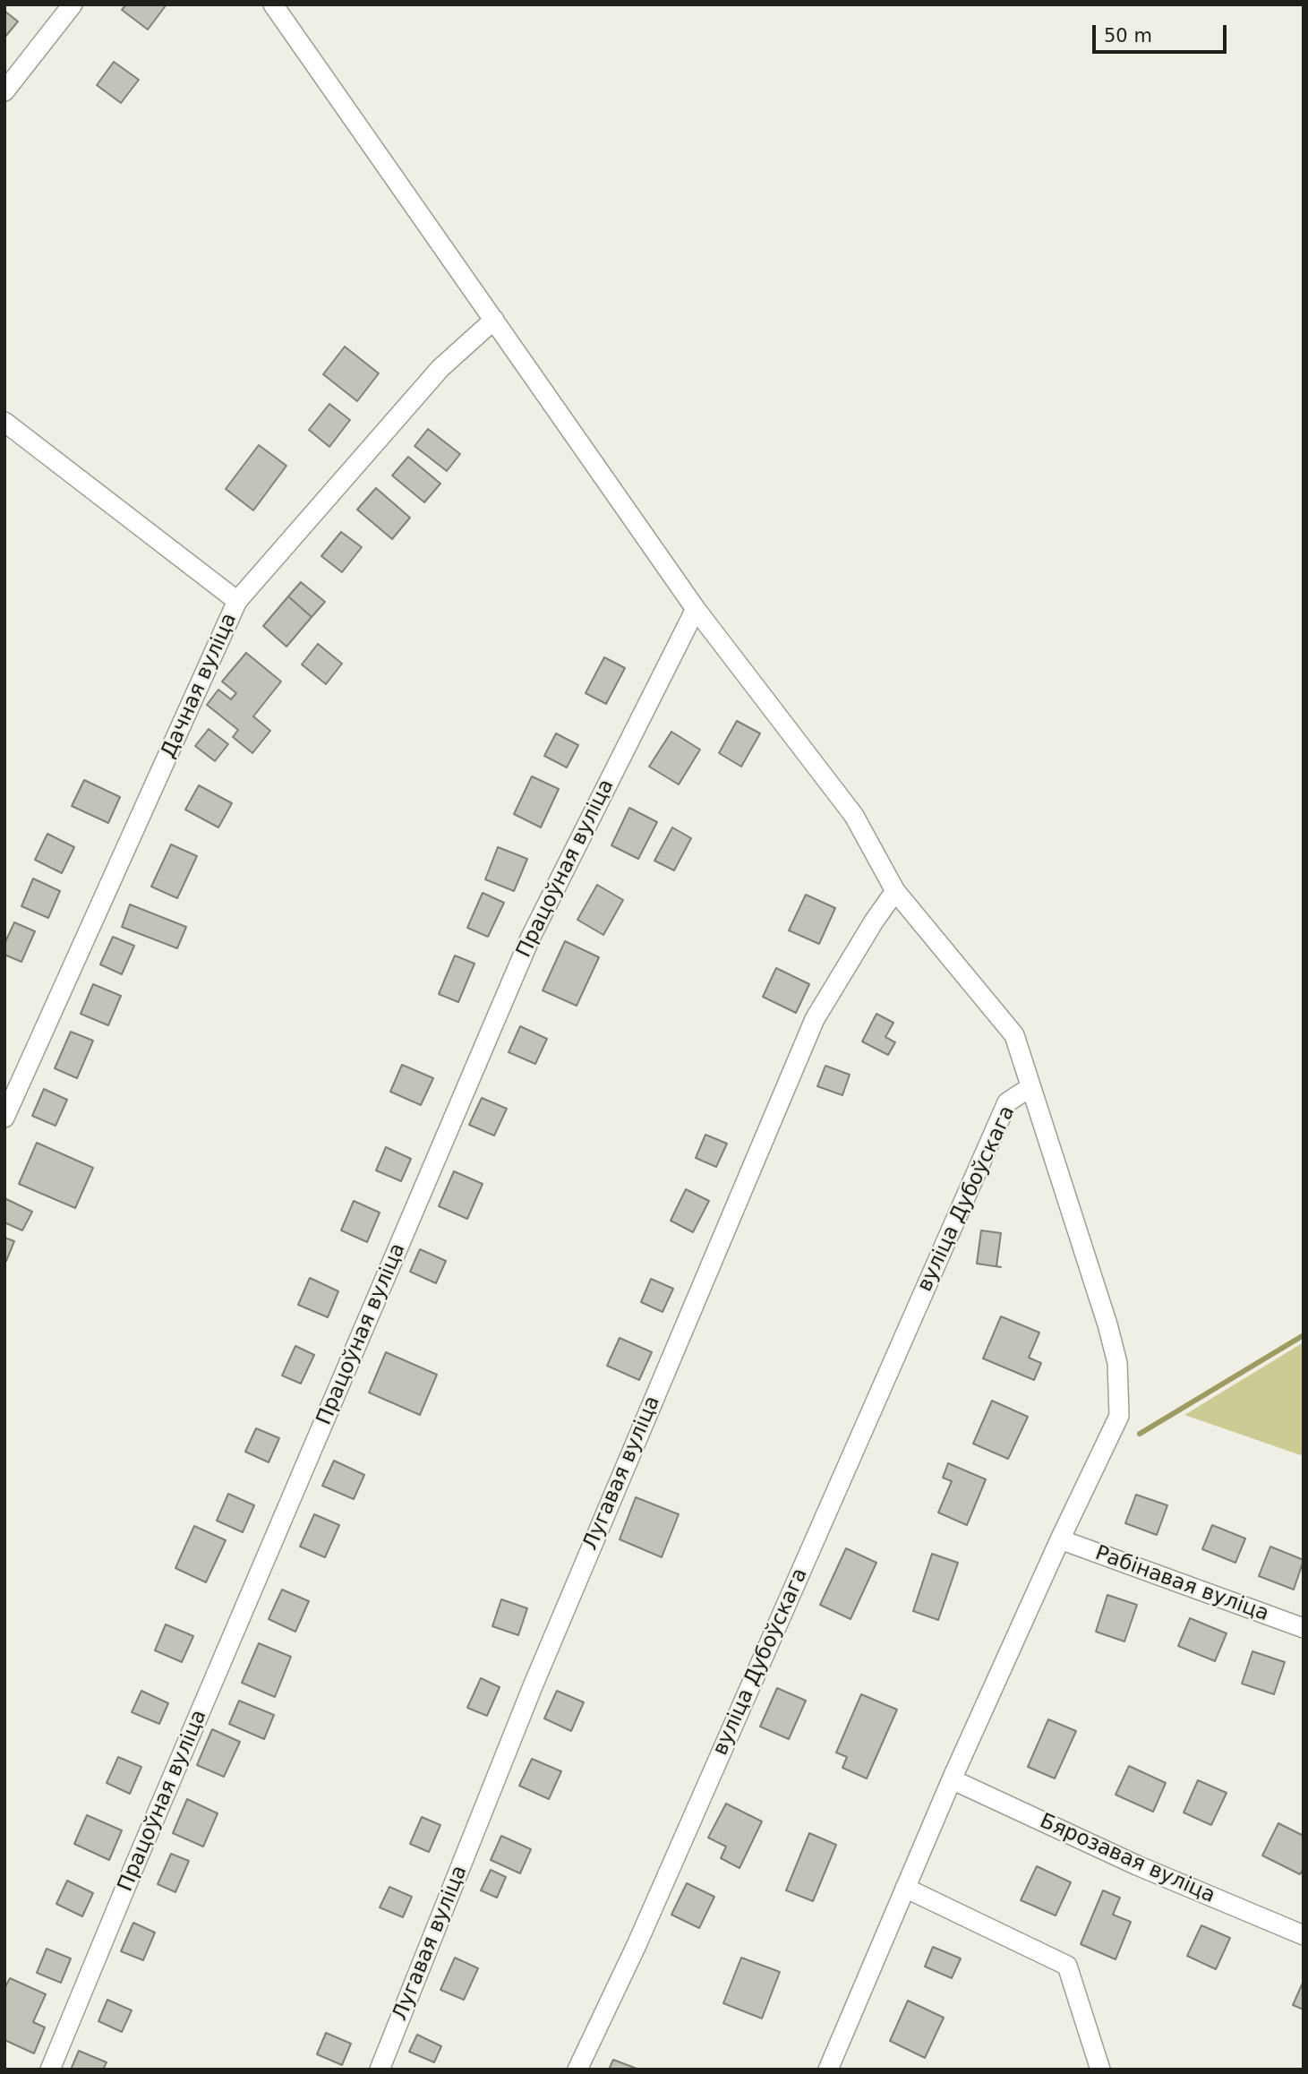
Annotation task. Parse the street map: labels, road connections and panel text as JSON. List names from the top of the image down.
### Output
{
  "streets": {
    "street": [
      "Дачная вуліца",
      "Працоўная вуліца",
      "вуліца Дубоўскага",
      "Лугавая вуліца",
      "Рабінавая вуліца",
      "Бярозавая вуліца"
    ]
  },
  "crossings": [
    ["вуліца Дубоўскага", "Рабінавая вуліца"],
    ["вуліца Дубоўскага", "Бярозавая вуліца"]
  ],
  "scale_bar": "50 m"
}
